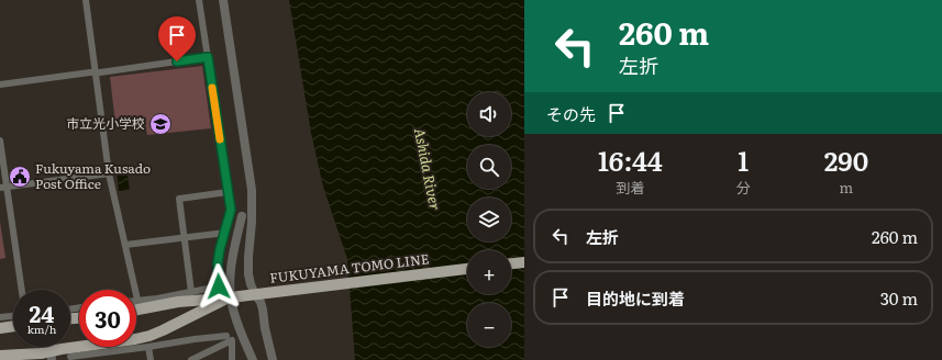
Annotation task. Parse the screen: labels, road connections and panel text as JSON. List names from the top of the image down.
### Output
{
  "streets": {
    "main road": ["FUKUYAMA TOMO LINE"]
  },
  "water": ["Ashida River"],
  "places": {
    "school or university": ["市立光小学校"],
    "public building": ["Fukuyama Kusado Post Office"]
  },
  "page": {
    "turn": ["260 m", "左折"],
    "map_buttons": ["+", "−"],
    "then": "その先",
    "eta": [
      "16:44",
      "到着",
      "1",
      "分",
      "290",
      "m"
    ],
    "list": [
      {
        "name": "左折",
        "value": "260 m"
      },
      {
        "name": "目的地に到着",
        "value": "30 m"
      }
    ],
    "speed": "24 km/h",
    "limit": "30"
  }
}
